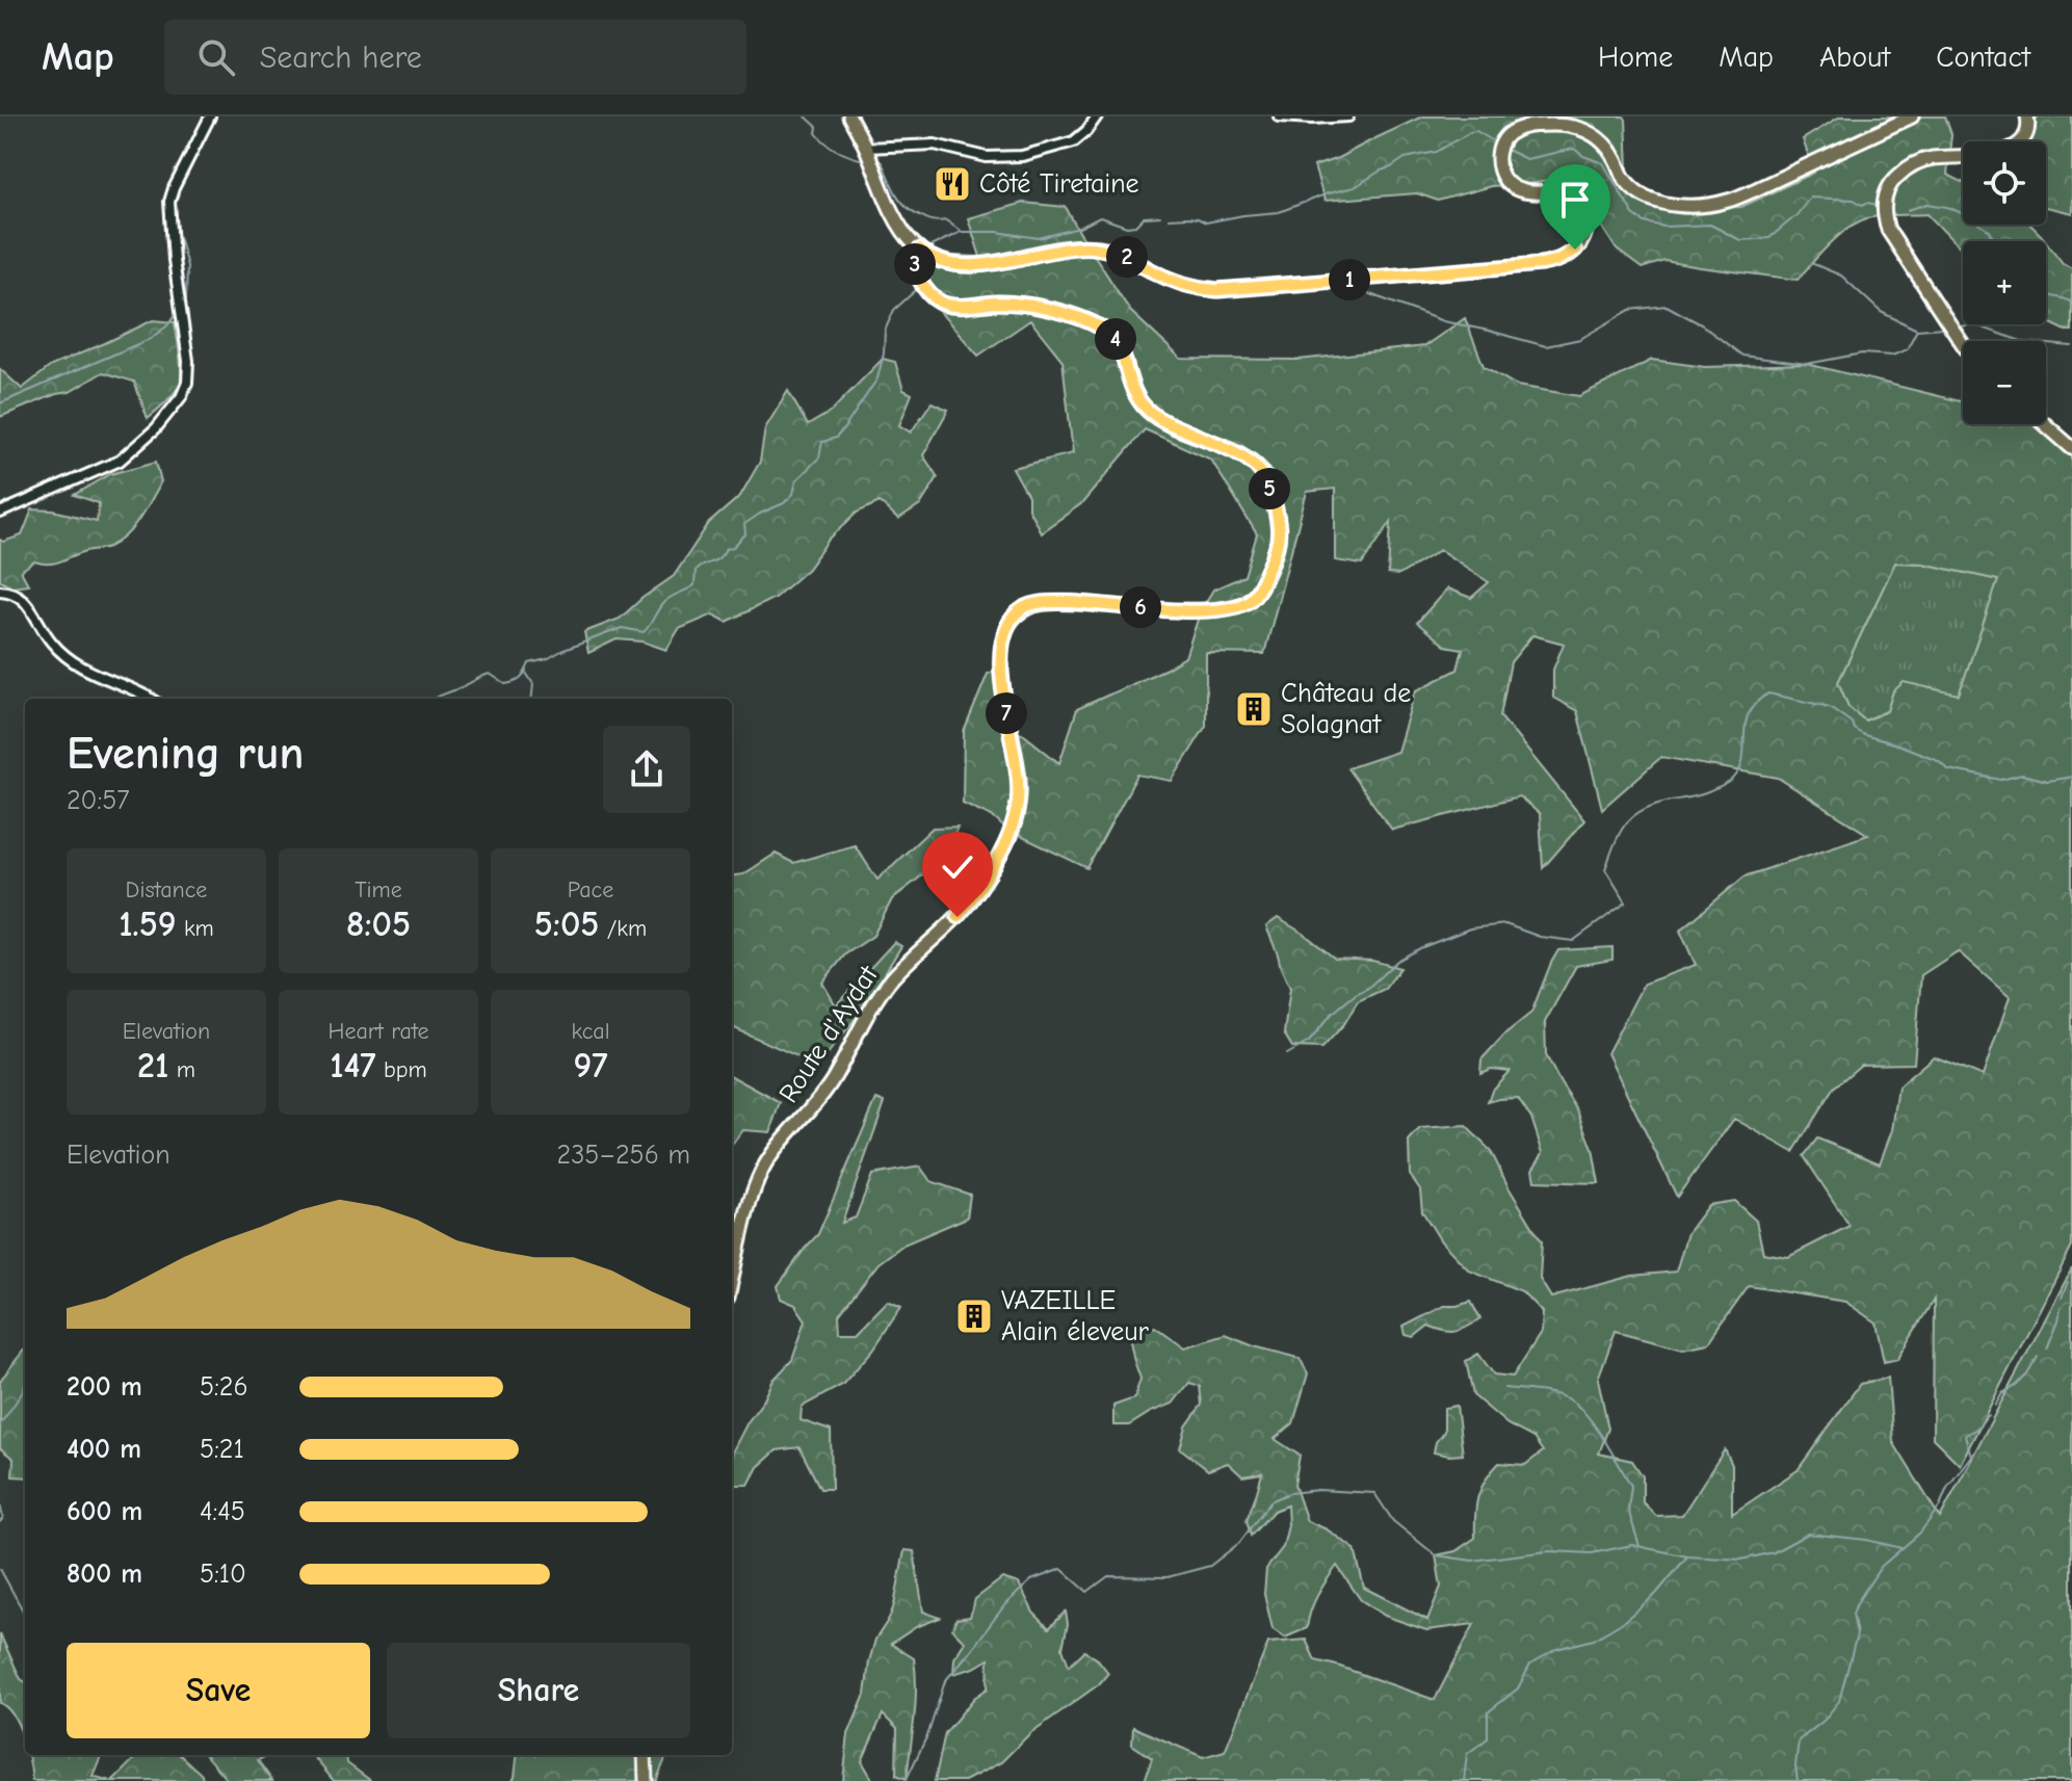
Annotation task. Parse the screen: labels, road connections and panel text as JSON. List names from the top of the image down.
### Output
{
  "streets": {
    "main road": ["Route d'Aydat"]
  },
  "places": {
    "restaurant": ["Côté Tiretaine"],
    "building": ["Château de Solagnat", "VAZEILLE Alain éleveur"]
  },
  "page": {
    "header": "Map",
    "search": "Search here",
    "nav": [
      "Home",
      "Map",
      "About",
      "Contact"
    ],
    "map_buttons": ["+", "−"],
    "pins": [
      "2",
      "3",
      "1",
      "4",
      "5",
      "6",
      "7"
    ],
    "heading": ["Evening run", "20:57"],
    "stats": [
      ["Distance", "1.59 km"],
      ["Time", "8:05"],
      ["Pace", "5:05 /km"],
      ["Elevation", "21 m"],
      ["Heart rate", "147 bpm"],
      ["kcal", "97"]
    ],
    "chart": ["Elevation", "235–256 m"],
    "list": [
      {
        "name": "200 m",
        "note": "5:26"
      },
      {
        "name": "400 m",
        "note": "5:21"
      },
      {
        "name": "600 m",
        "note": "4:45"
      },
      {
        "name": "800 m",
        "note": "5:10"
      }
    ],
    "buttons": ["Save", "Share"]
  }
}
